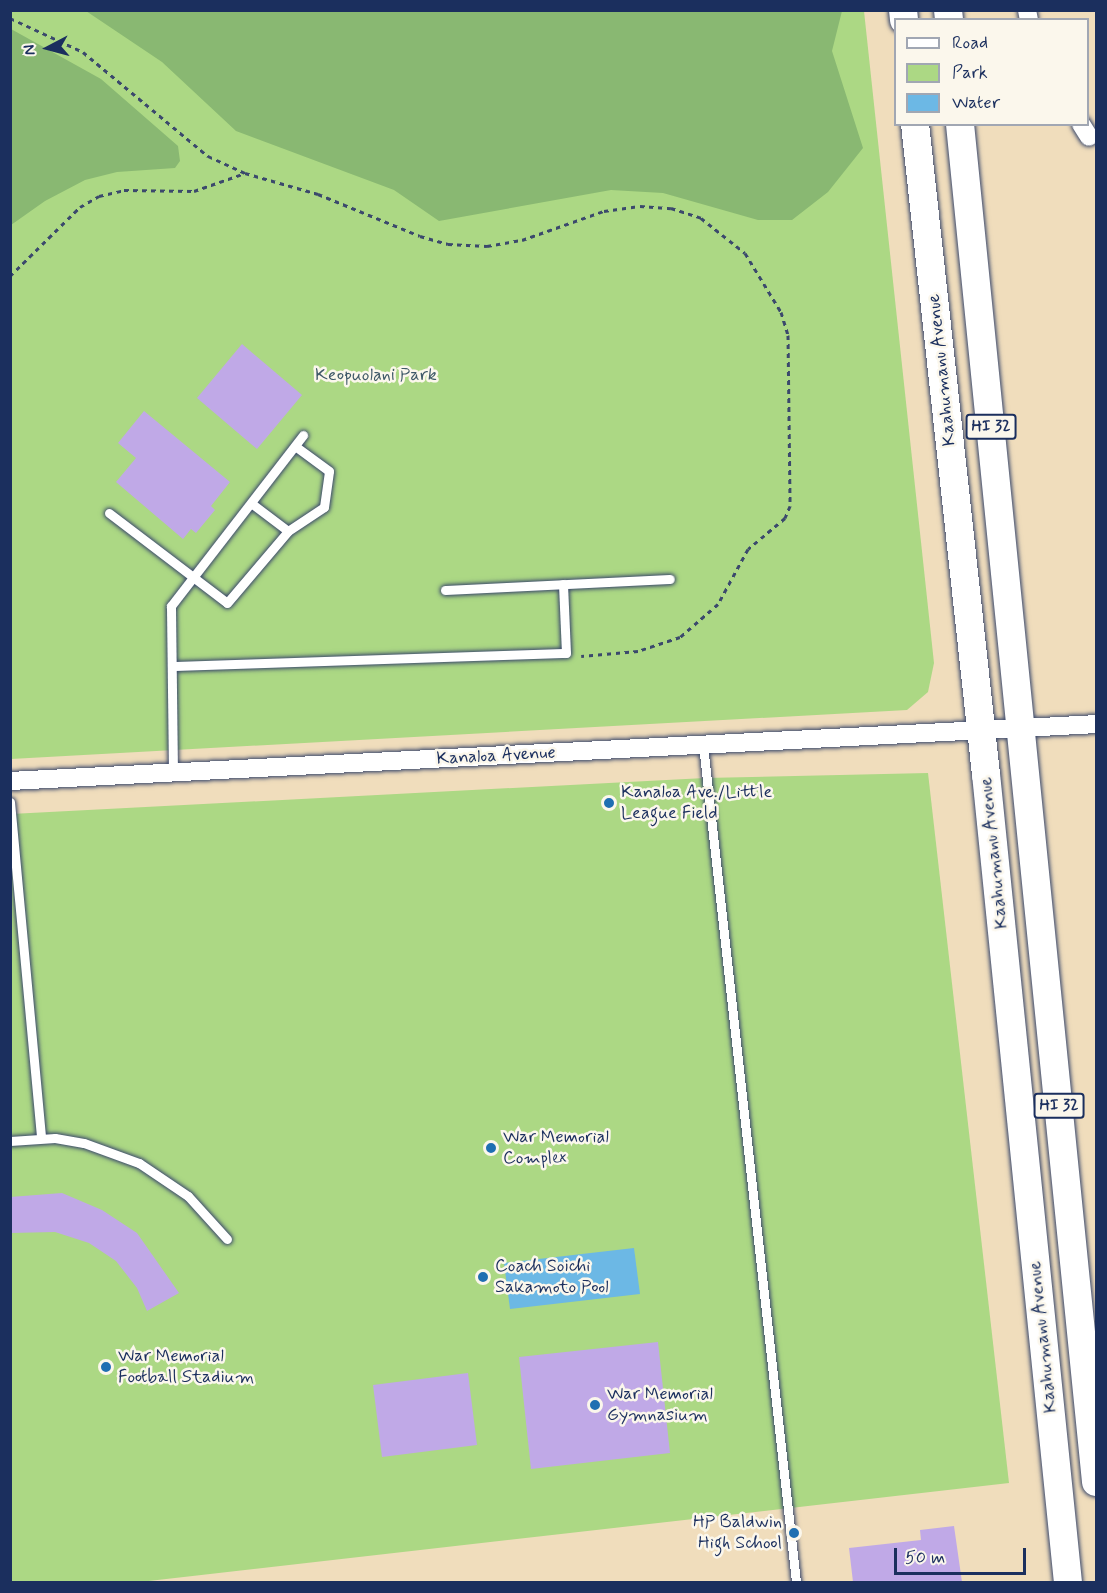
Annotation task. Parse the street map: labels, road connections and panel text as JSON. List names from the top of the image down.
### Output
{
  "streets": {
    "main road": ["Kaahumanu Avenue", "HI 32"],
    "street": ["Kanaloa Avenue"]
  },
  "crossings": [
    ["Kaahumanu Avenue", "Kanaloa Avenue"],
    ["HI 32", "Kanaloa Avenue"]
  ],
  "parks": ["Keopuolani Park"],
  "places": [
    "Kanaloa Ave./Little League Field",
    "War Memorial Complex",
    "Coach Soichi Sakamoto Pool",
    "War Memorial Football Stadium",
    "War Memorial Gymnasium",
    "HP Baldwin High School"
  ],
  "legend": ["Road", "Park", "Water"],
  "scale_bar": "50 m",
  "north": "left"
}
